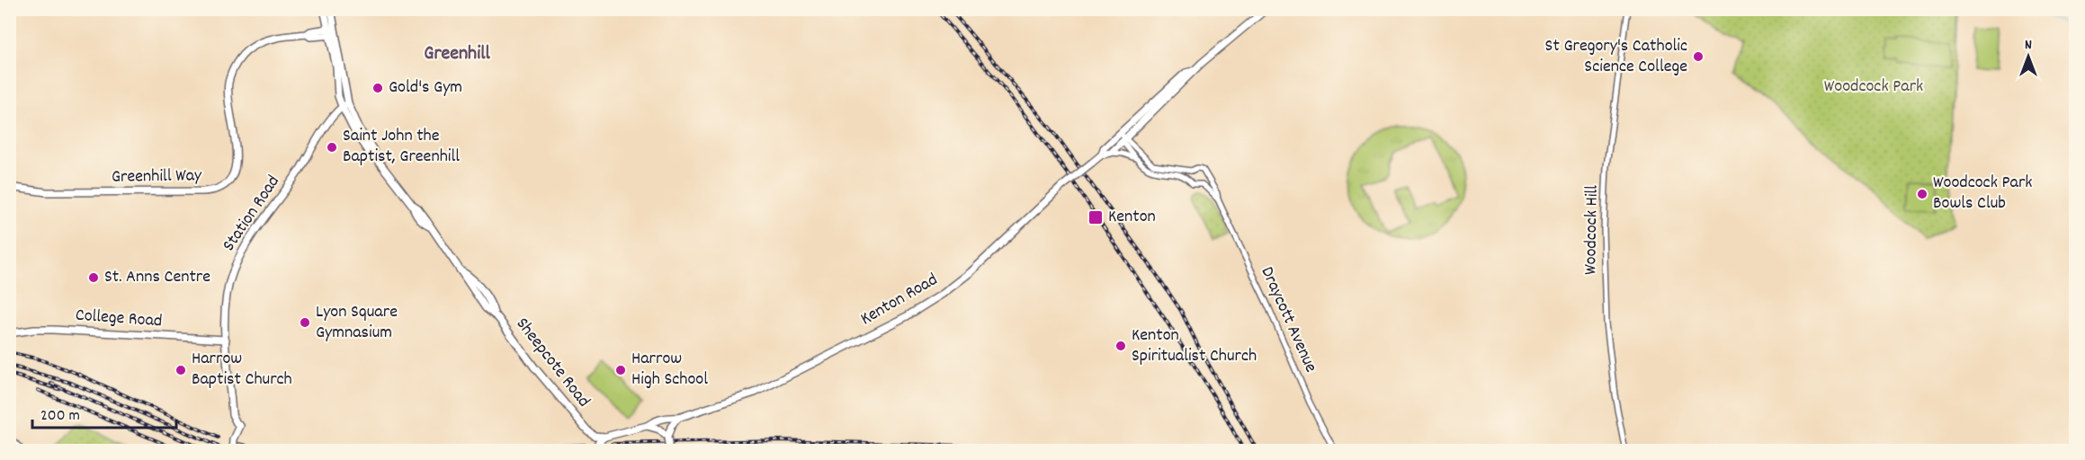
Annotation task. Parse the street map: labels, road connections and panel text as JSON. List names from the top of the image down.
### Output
{
  "streets": {
    "main road": [
      "Greenhill Way",
      "Station Road",
      "Kenton Road",
      "College Road",
      "Sheepcote Road"
    ],
    "street": ["Woodcock Hill", "Draycott Avenue"]
  },
  "crossings": [
    ["Greenhill Way", "Sheepcote Road"],
    ["Station Road", "College Road"],
    ["Station Road", "Sheepcote Road"],
    ["Kenton Road", "Sheepcote Road"]
  ],
  "districts": ["Greenhill"],
  "parks": ["Woodcock Park"],
  "places": {
    "other": [
      "St Gregory's Catholic Science College",
      "Gold's Gym",
      "Saint John the Baptist, Greenhill",
      "Woodcock Park Bowls Club",
      "St. Anns Centre",
      "Lyon Square Gymnasium",
      "Kenton Spiritualist Church",
      "Harrow Baptist Church",
      "Harrow High School"
    ],
    "transit": ["Kenton"]
  },
  "scale_bar": "200 m",
  "north": "top"
}
